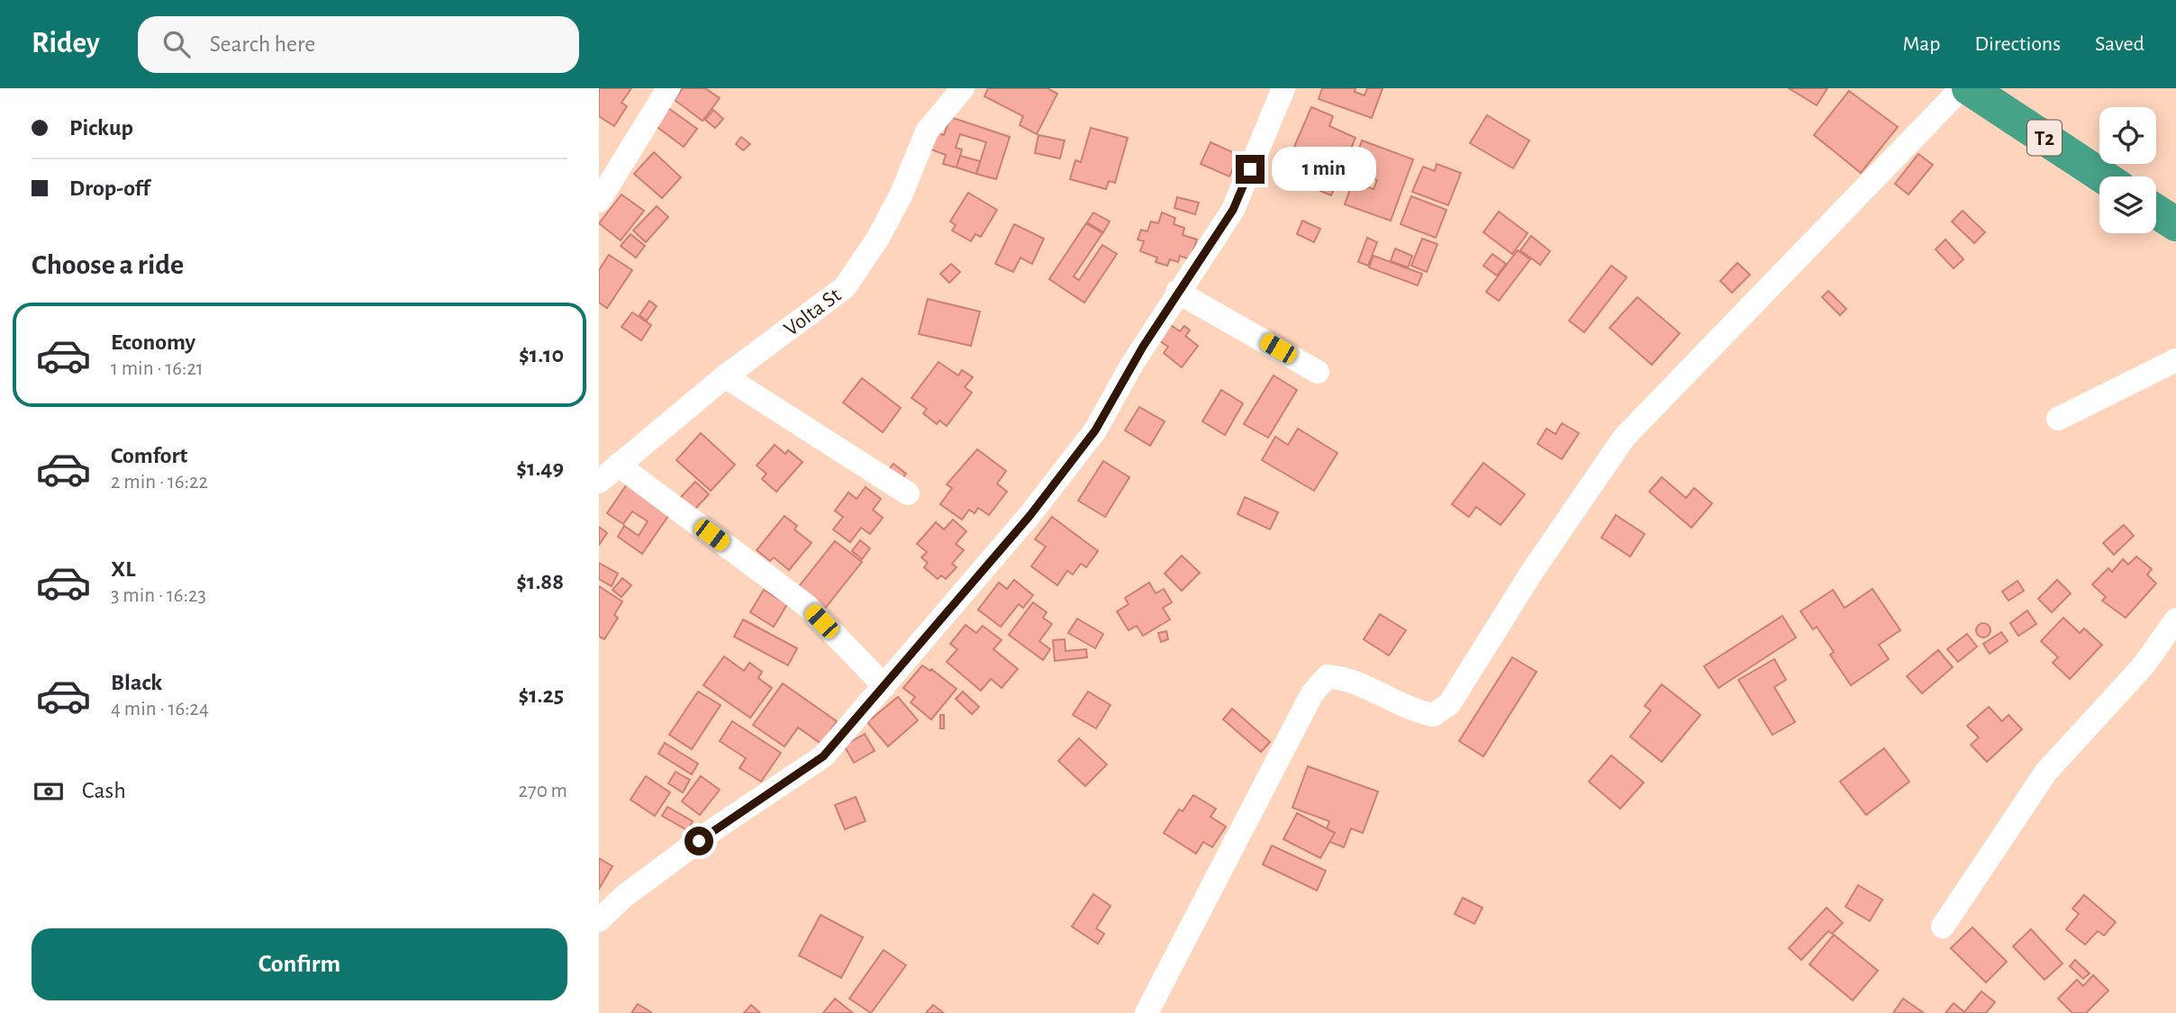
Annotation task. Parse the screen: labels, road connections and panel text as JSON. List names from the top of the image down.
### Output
{
  "streets": {
    "highway": ["T2"],
    "street": ["Volta St"]
  },
  "page": {
    "header": "Ridey",
    "search": "Search here",
    "nav": ["Map", "Directions", "Saved"],
    "banner": ["Pickup", "Drop-off"],
    "bubble": "1 min",
    "heading": "Choose a ride",
    "list": [
      {
        "name": "Economy",
        "note": "1 min · 16:21",
        "value": "$1.10"
      },
      {
        "name": "Comfort",
        "note": "2 min · 16:22",
        "value": "$1.49"
      },
      {
        "name": "XL",
        "note": "3 min · 16:23",
        "value": "$1.88"
      },
      {
        "name": "Black",
        "note": "4 min · 16:24",
        "value": "$1.25"
      }
    ],
    "pay": ["Cash", "270 m"],
    "buttons": "Confirm"
  }
}
